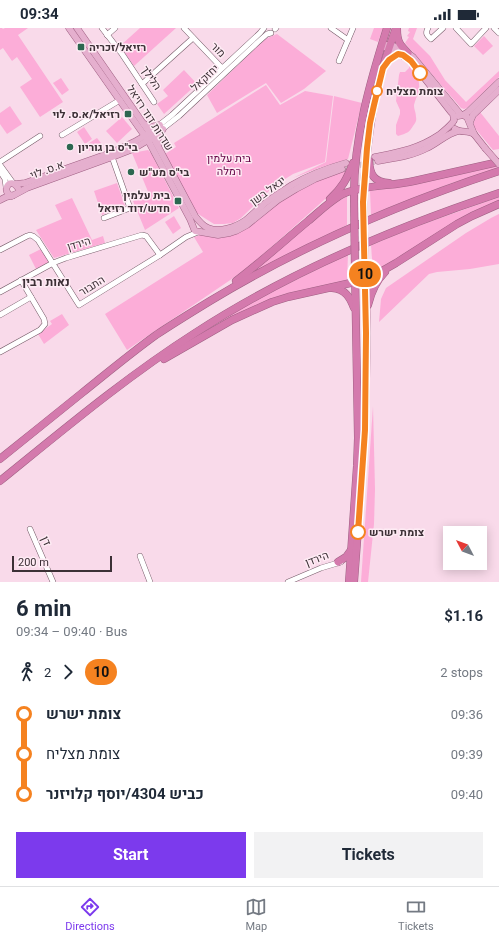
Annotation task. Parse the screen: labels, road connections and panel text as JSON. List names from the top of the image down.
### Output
{
  "streets": {
    "main road": ["שדרות דוד רזיאל", "א.ס. לוי", "יגאל בשן"],
    "street": [
      "מור",
      "הלילך",
      "יחזקאל",
      "הירדן",
      "התבור",
      "דן"
    ]
  },
  "crossings": [
    ["מור", "יחזקאל"],
    ["יחזקאל", "שדרות דוד רזיאל"],
    ["יחזקאל", "א.ס. לוי"],
    ["שדרות דוד רזיאל", "א.ס. לוי"],
    ["שדרות דוד רזיאל", "יגאל בשן"],
    ["שדרות דוד רזיאל", "התבור"],
    ["יגאל בשן", "התבור"],
    ["הירדן", "התבור"]
  ],
  "districts": ["נאות רבין"],
  "parks": ["בית עלמין רמלה"],
  "places": {
    "transit": ["רזיאל/זכריה", "רזיאל/א.ס. לוי", "בית עלמין חדש/דוד רזיאל"],
    "other": [
      "צומת מצליח",
      "בי\"ס בן גוריון",
      "בי\"ס מע\"ש",
      "צומת ישרש"
    ]
  },
  "lines": ["bus line 10"],
  "scale_bar": "200 m",
  "north": "top left",
  "page": {
    "status": "09:34",
    "on_map": "10",
    "scale": "200 m",
    "heading": ["6 min", "09:34 – 09:40 · Bus", "$1.16"],
    "legs": ["2", "10", "2 stops"],
    "list": [
      {
        "name": "צומת ישרש",
        "value": "09:36"
      },
      {
        "name": "צומת מצליח",
        "value": "09:39"
      },
      {
        "name": "כביש 4304/יוסף קלויזנר",
        "value": "09:40"
      }
    ],
    "buttons": ["Start", "Tickets"],
    "tabs": ["Directions", "Map", "Tickets"]
  }
}
